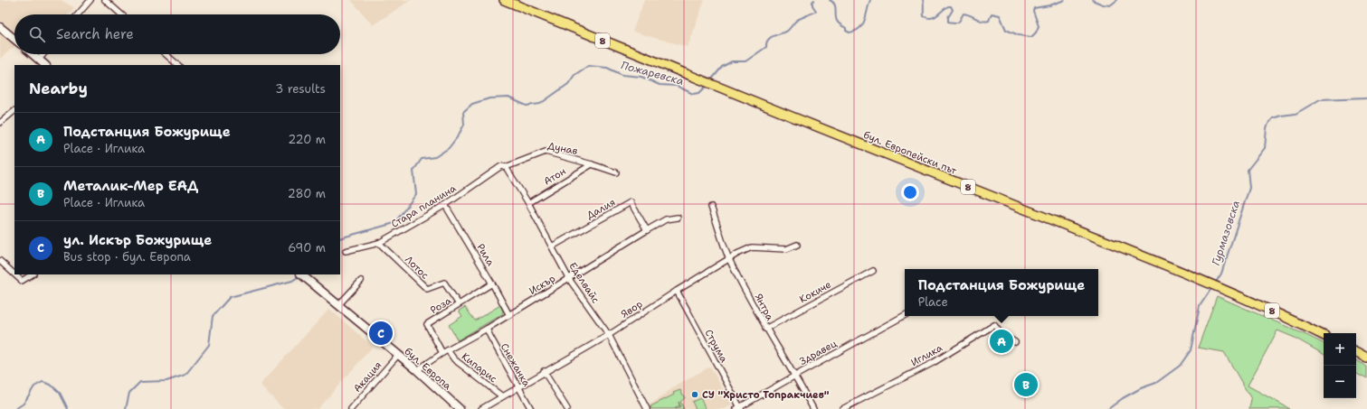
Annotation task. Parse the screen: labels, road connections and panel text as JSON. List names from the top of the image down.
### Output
{
  "streets": {
    "main road": ["8", "бул. Европейски път"],
    "street": [
      "Дунав",
      "Атон",
      "Стара планина",
      "Далия",
      "Рила",
      "Лотос",
      "Еделвайс",
      "Искър",
      "Кокиче",
      "Роза",
      "Янтра",
      "Явор",
      "Струма",
      "Здравец",
      "Иглика",
      "Снежанка",
      "Кипарис",
      "бул. Европа",
      "Акация"
    ]
  },
  "crossings": [
    ["Дунав", "Атон"],
    ["Дунав", "Стара планина"],
    ["Дунав", "Еделвайс"],
    ["Атон", "Еделвайс"],
    ["Стара планина", "Рила"],
    ["Стара планина", "Лотос"],
    ["Стара планина", "Еделвайс"],
    ["Далия", "Еделвайс"],
    ["Далия", "Искър"],
    ["Рила", "Искър"],
    ["Рила", "Роза"],
    ["Лотос", "Роза"],
    ["Еделвайс", "Искър"],
    ["Еделвайс", "Явор"],
    ["Искър", "Роза"],
    ["Искър", "Снежанка"],
    ["Искър", "Кипарис"],
    ["Искър", "бул. Европа"],
    ["Кокиче", "Янтра"],
    ["Янтра", "Явор"],
    ["Янтра", "Здравец"],
    ["Явор", "Струма"],
    ["Явор", "Снежанка"],
    ["Явор", "Кипарис"],
    ["Струма", "Здравец"],
    ["бул. Европа", "Акация"]
  ],
  "water": ["Пожаревска", "Гурмазовска"],
  "places": ["СУ \"Христо Топракчиев\""],
  "page": {
    "search": "Search here",
    "heading": ["Nearby", "3 results"],
    "list": [
      {
        "mark": "A",
        "name": "Подстанция Божурище",
        "note": "Place · Иглика",
        "value": "220 m"
      },
      {
        "mark": "B",
        "name": "Металик-Мер ЕАД",
        "note": "Place · Иглика",
        "value": "280 m"
      },
      {
        "mark": "C",
        "name": "ул. Искър Божурище",
        "note": "Bus stop · бул. Европа",
        "value": "690 m"
      }
    ],
    "popup": ["Подстанция Божурище", "Place"],
    "pins": ["C", "A", "B"],
    "map_buttons": ["+", "−"]
  }
}
